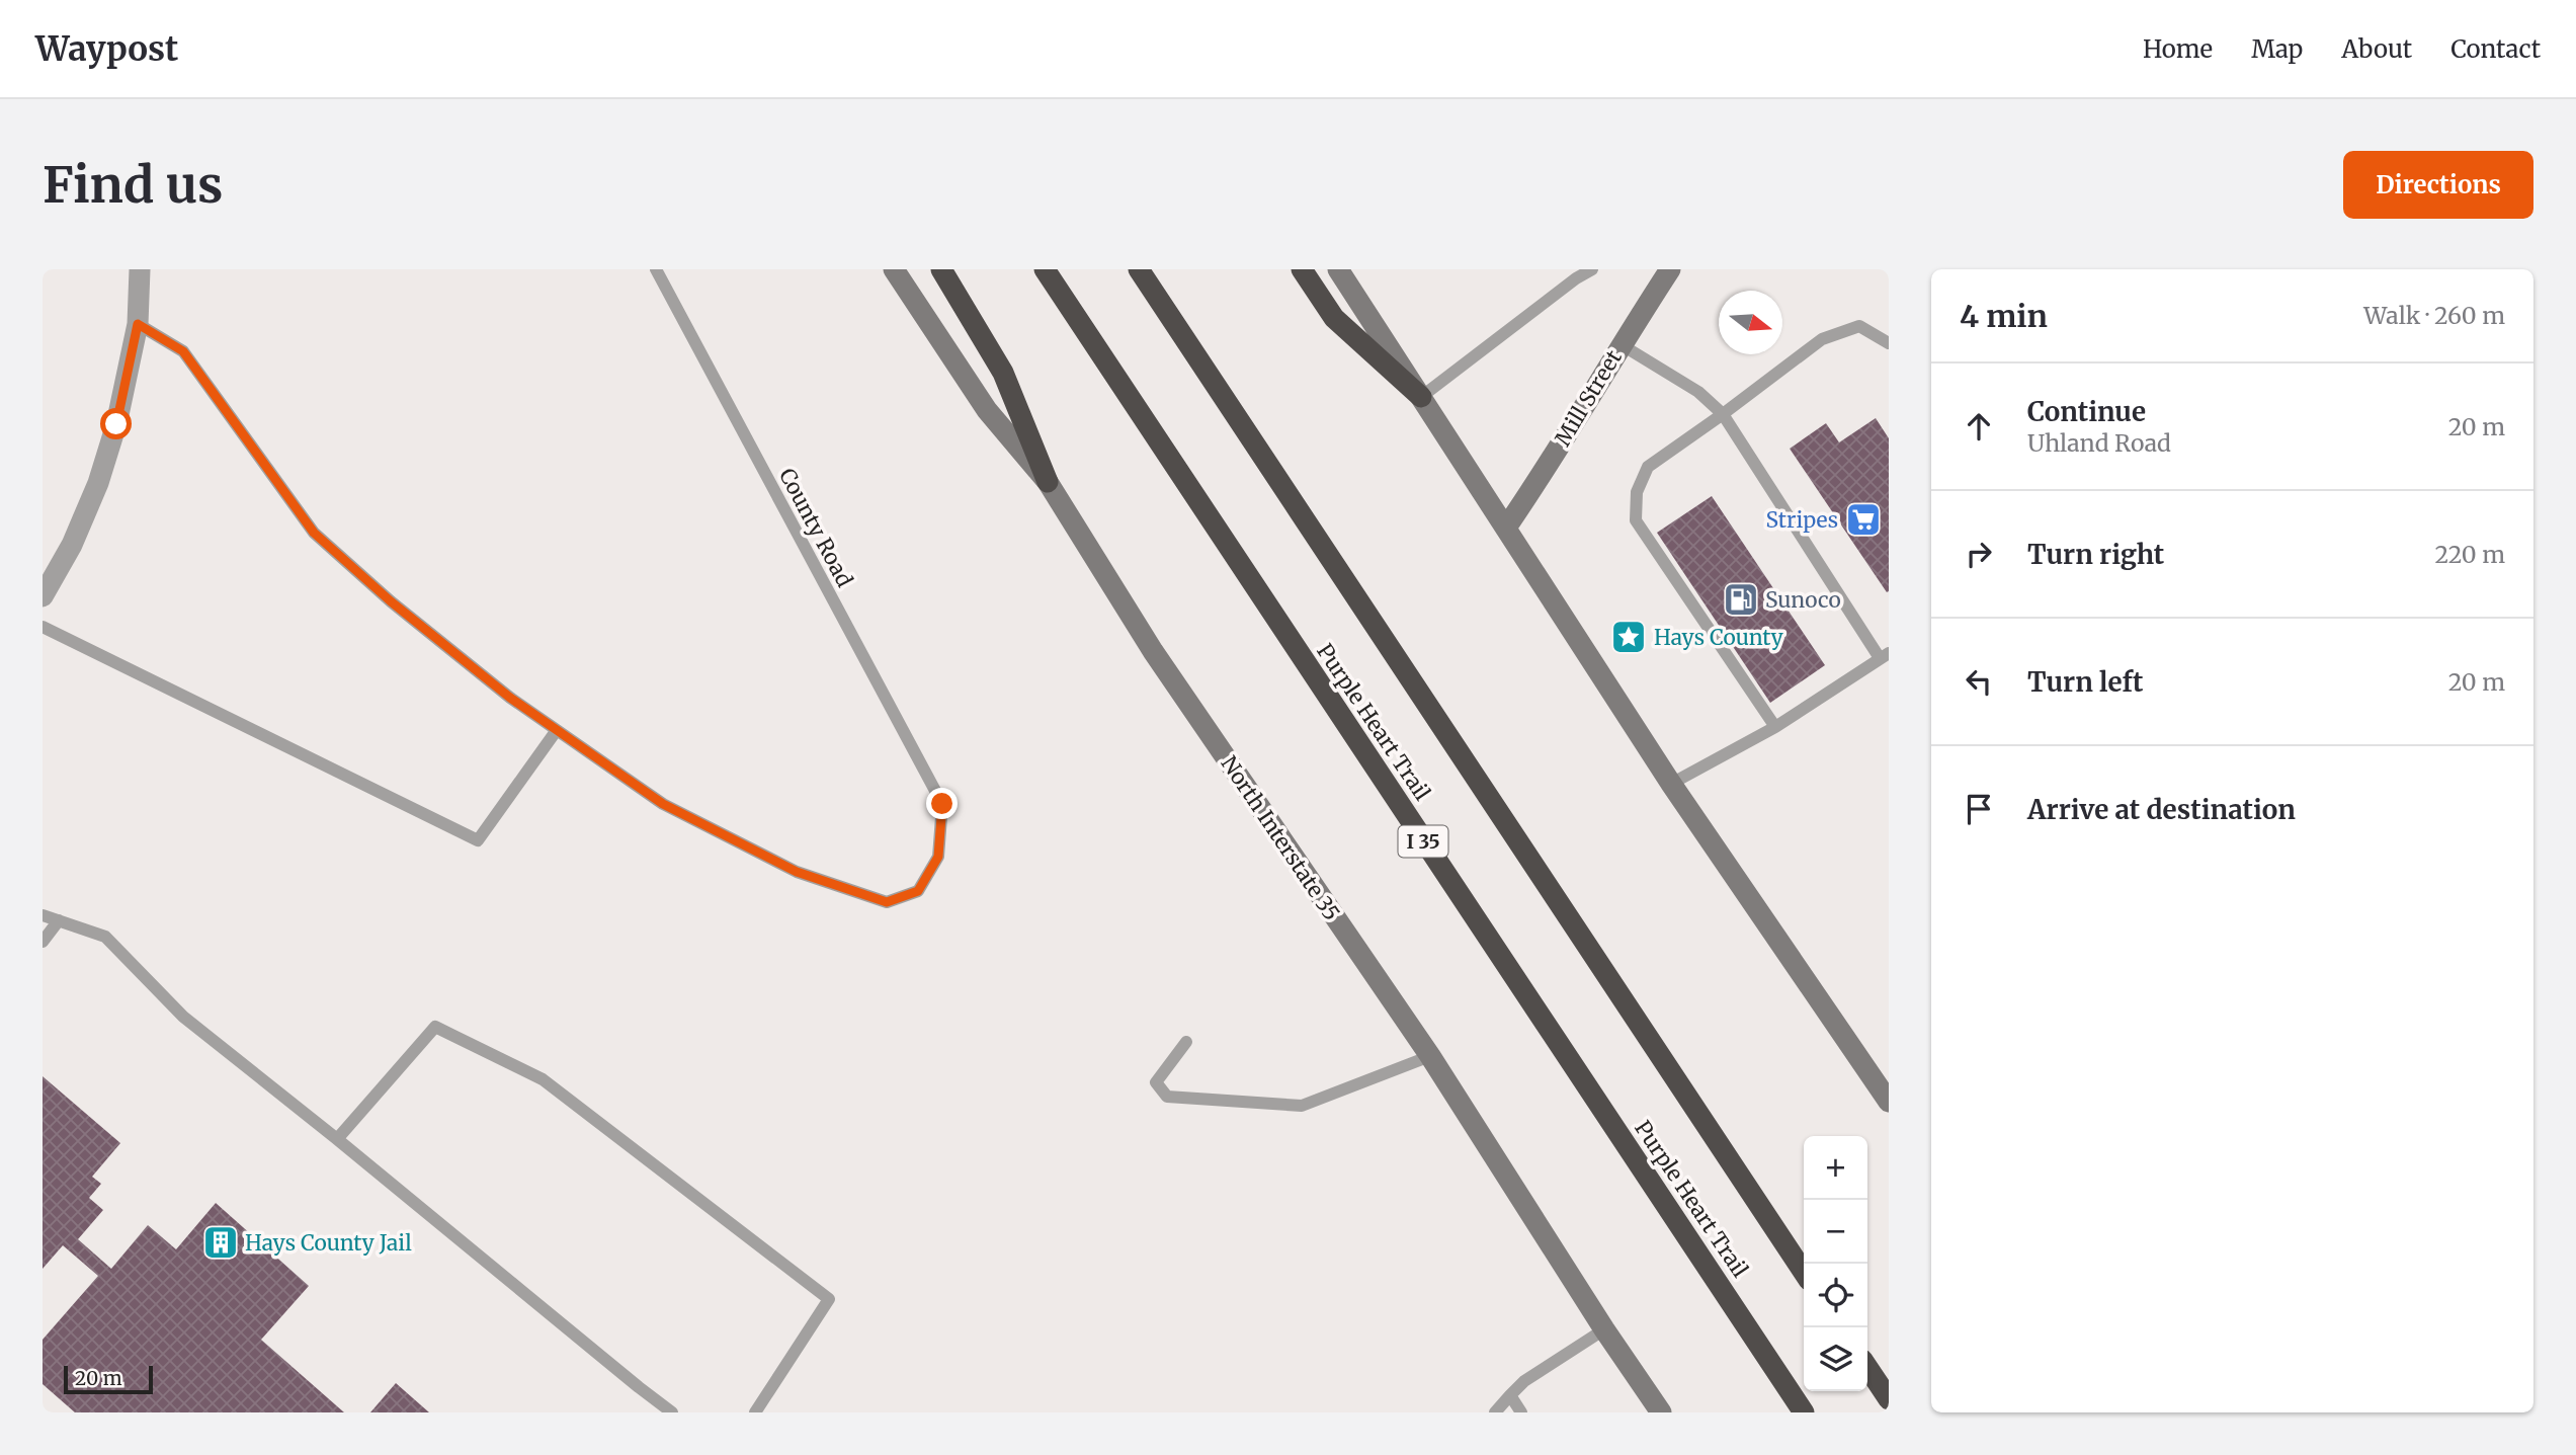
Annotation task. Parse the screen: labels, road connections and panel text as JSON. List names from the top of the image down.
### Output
{
  "streets": {
    "highway": ["Purple Heart Trail", "I 35"],
    "main road": ["Mill Street", "North Interstate 35"],
    "lane": ["County Road"]
  },
  "places": {
    "supermarket": ["Stripes"],
    "fuel station": ["Sunoco"],
    "place": ["Hays County"],
    "building": ["Hays County Jail"]
  },
  "scale_bar": "20 m",
  "north": "right",
  "page": {
    "header": "Waypost",
    "nav": [
      "Home",
      "Map",
      "About",
      "Contact"
    ],
    "buttons": "Directions",
    "title": "Find us",
    "heading": ["4 min", "Walk · 260 m"],
    "list": [
      ["Continue", "Uhland Road", "20 m"],
      ["Turn right", "220 m"],
      ["Turn left", "20 m"],
      "Arrive at destination"
    ],
    "map_buttons": ["+", "−"],
    "scale": "20 m"
  }
}
